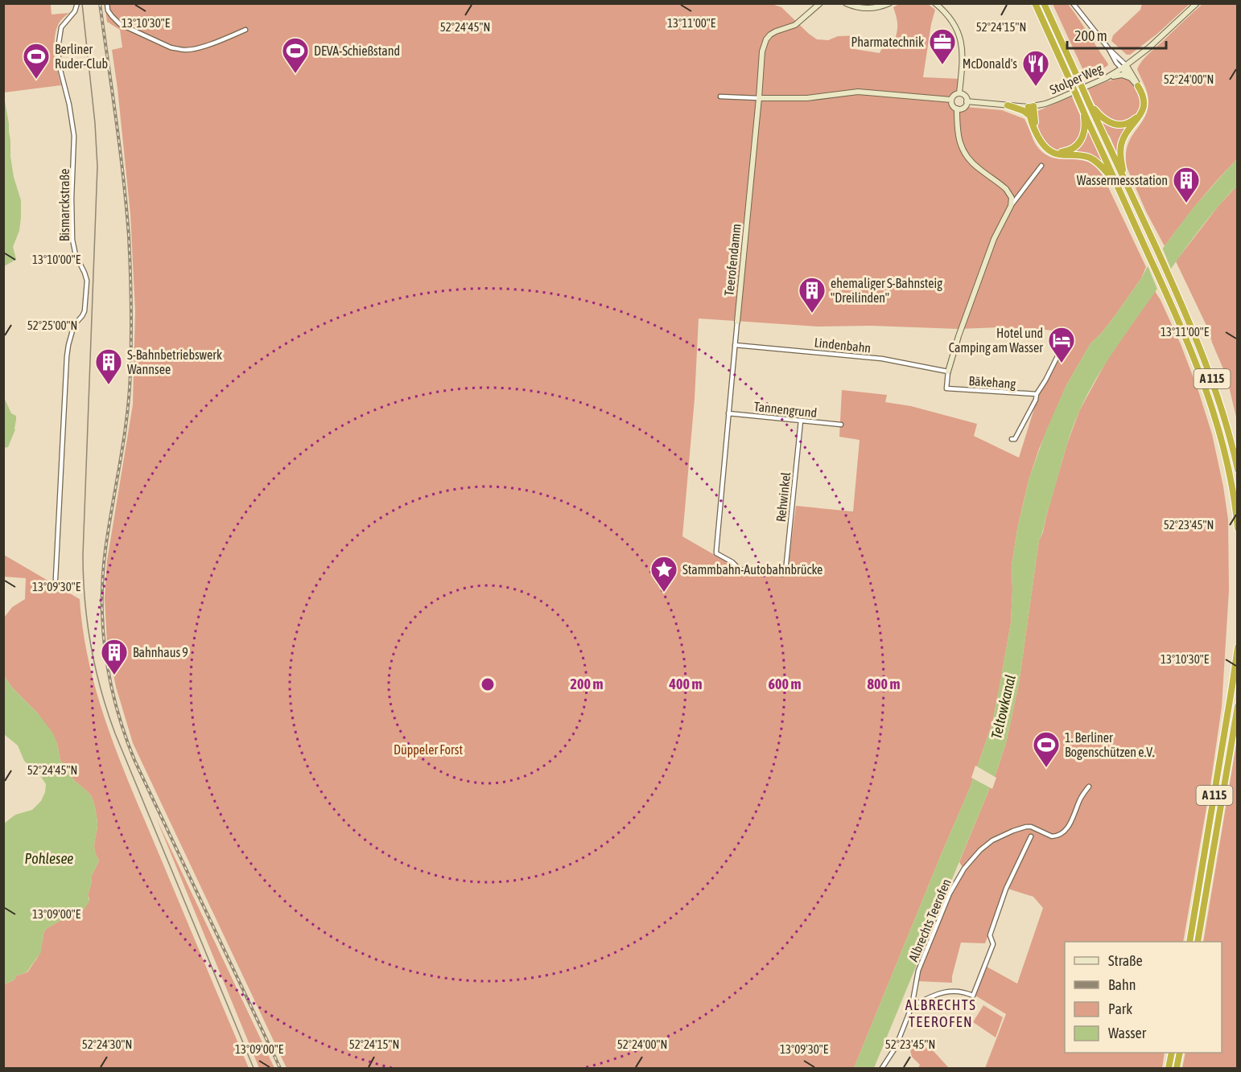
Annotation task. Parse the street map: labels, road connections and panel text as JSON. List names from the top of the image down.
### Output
{
  "streets": {
    "highway": ["A 115"],
    "street": [
      "Stolper Weg",
      "Bismarckstraße",
      "Teerofendamm",
      "Lindenbahn",
      "Bäkehang",
      "Tannengrund",
      "Rehwinkel",
      "Albrechts Teerofen"
    ]
  },
  "crossings": [
    ["Teerofendamm", "Lindenbahn"],
    ["Teerofendamm", "Tannengrund"],
    ["Teerofendamm", "Rehwinkel"],
    ["Lindenbahn", "Bäkehang"],
    ["Tannengrund", "Rehwinkel"]
  ],
  "districts": ["ALBRECHTS TEEROFEN"],
  "water": ["Teltowkanal", "Pohlesee"],
  "parks": ["Düppeler Forst"],
  "places": {
    "office": ["Pharmatechnik"],
    "sports": ["DEVA-Schießstand", "Berliner Ruder-Club", "1. Berliner Bogenschützen e.V."],
    "restaurant": ["McDonald's"],
    "building": [
      "Wassermessstation",
      "ehemaliger S-Bahnsteig \"Dreilinden\"",
      "S-Bahnbetriebswerk Wannsee",
      "Bahnhaus 9"
    ],
    "hotel": ["Hotel und Camping am Wasser"],
    "place": ["Stammbahn-Autobahnbrücke"]
  },
  "legend": [
    "Straße",
    "Bahn",
    "Park",
    "Wasser"
  ],
  "scale_bar": "200 m",
  "coordinates": [
    "13°10'30\"E",
    "13°11'00\"E",
    "52°24'45\"N",
    "52°24'15\"N",
    "52°24'00\"N",
    "13°10'00\"E",
    "52°25'00\"N",
    "52°23'45\"N",
    "13°09'30\"E",
    "13°09'00\"E",
    "52°24'30\"N"
  ],
  "rings": [
    "200 m",
    "400 m",
    "600 m",
    "800 m"
  ]
}
